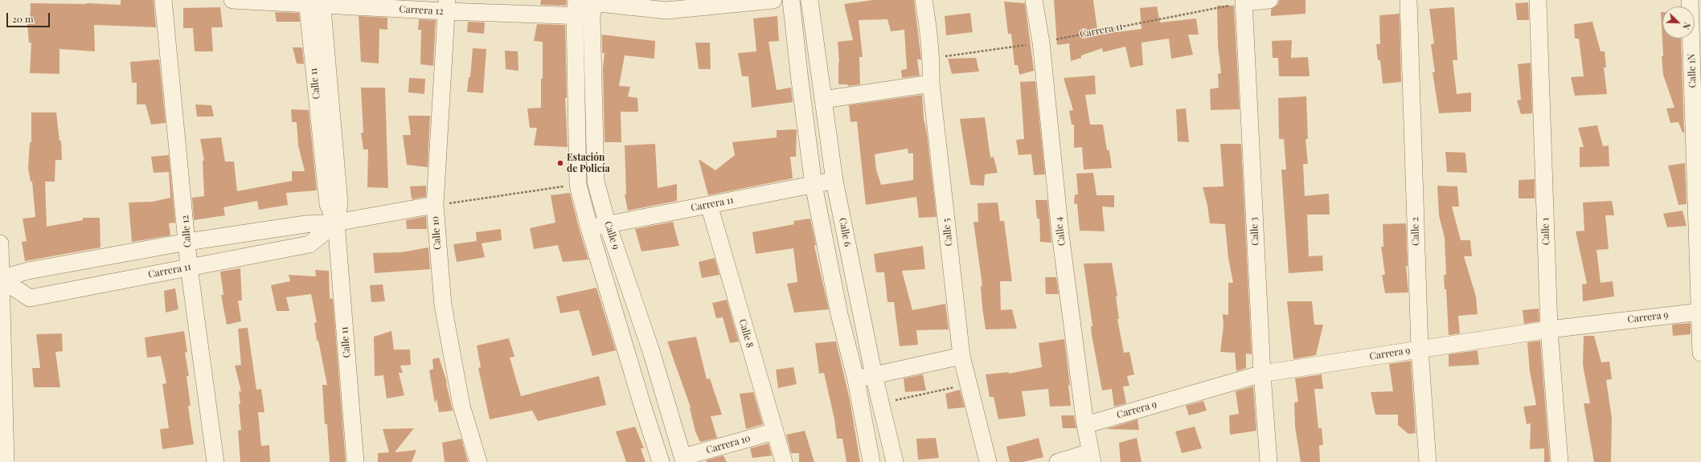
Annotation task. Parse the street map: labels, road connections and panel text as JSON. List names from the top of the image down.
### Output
{
  "streets": {
    "street": [
      "Carrera 12",
      "Carrera 11",
      "Calle 1N",
      "Calle 11",
      "Calle 12",
      "Calle 4",
      "Calle 3",
      "Calle 2",
      "Calle 1",
      "Calle 6",
      "Calle 5",
      "Calle 10",
      "Calle 9",
      "Carrera 9",
      "Calle 8",
      "Carrera 10"
    ]
  },
  "crossings": [
    ["Carrera 12", "Calle 11"],
    ["Carrera 12", "Calle 10"],
    ["Carrera 12", "Calle 9"],
    ["Carrera 11", "Calle 11"],
    ["Carrera 11", "Calle 12"],
    ["Carrera 11", "Calle 4"],
    ["Carrera 11", "Calle 3"],
    ["Carrera 11", "Calle 6"],
    ["Carrera 11", "Calle 5"],
    ["Carrera 11", "Calle 10"],
    ["Carrera 11", "Calle 9"],
    ["Carrera 11", "Calle 8"],
    ["Calle 1N", "Carrera 9"],
    ["Calle 4", "Carrera 9"],
    ["Calle 3", "Carrera 9"],
    ["Calle 2", "Carrera 9"],
    ["Calle 1", "Carrera 9"],
    ["Calle 9", "Carrera 10"],
    ["Calle 8", "Carrera 10"]
  ],
  "places": ["Estación de Policía"],
  "scale_bar": "20 m",
  "north": "bottom right"
}
